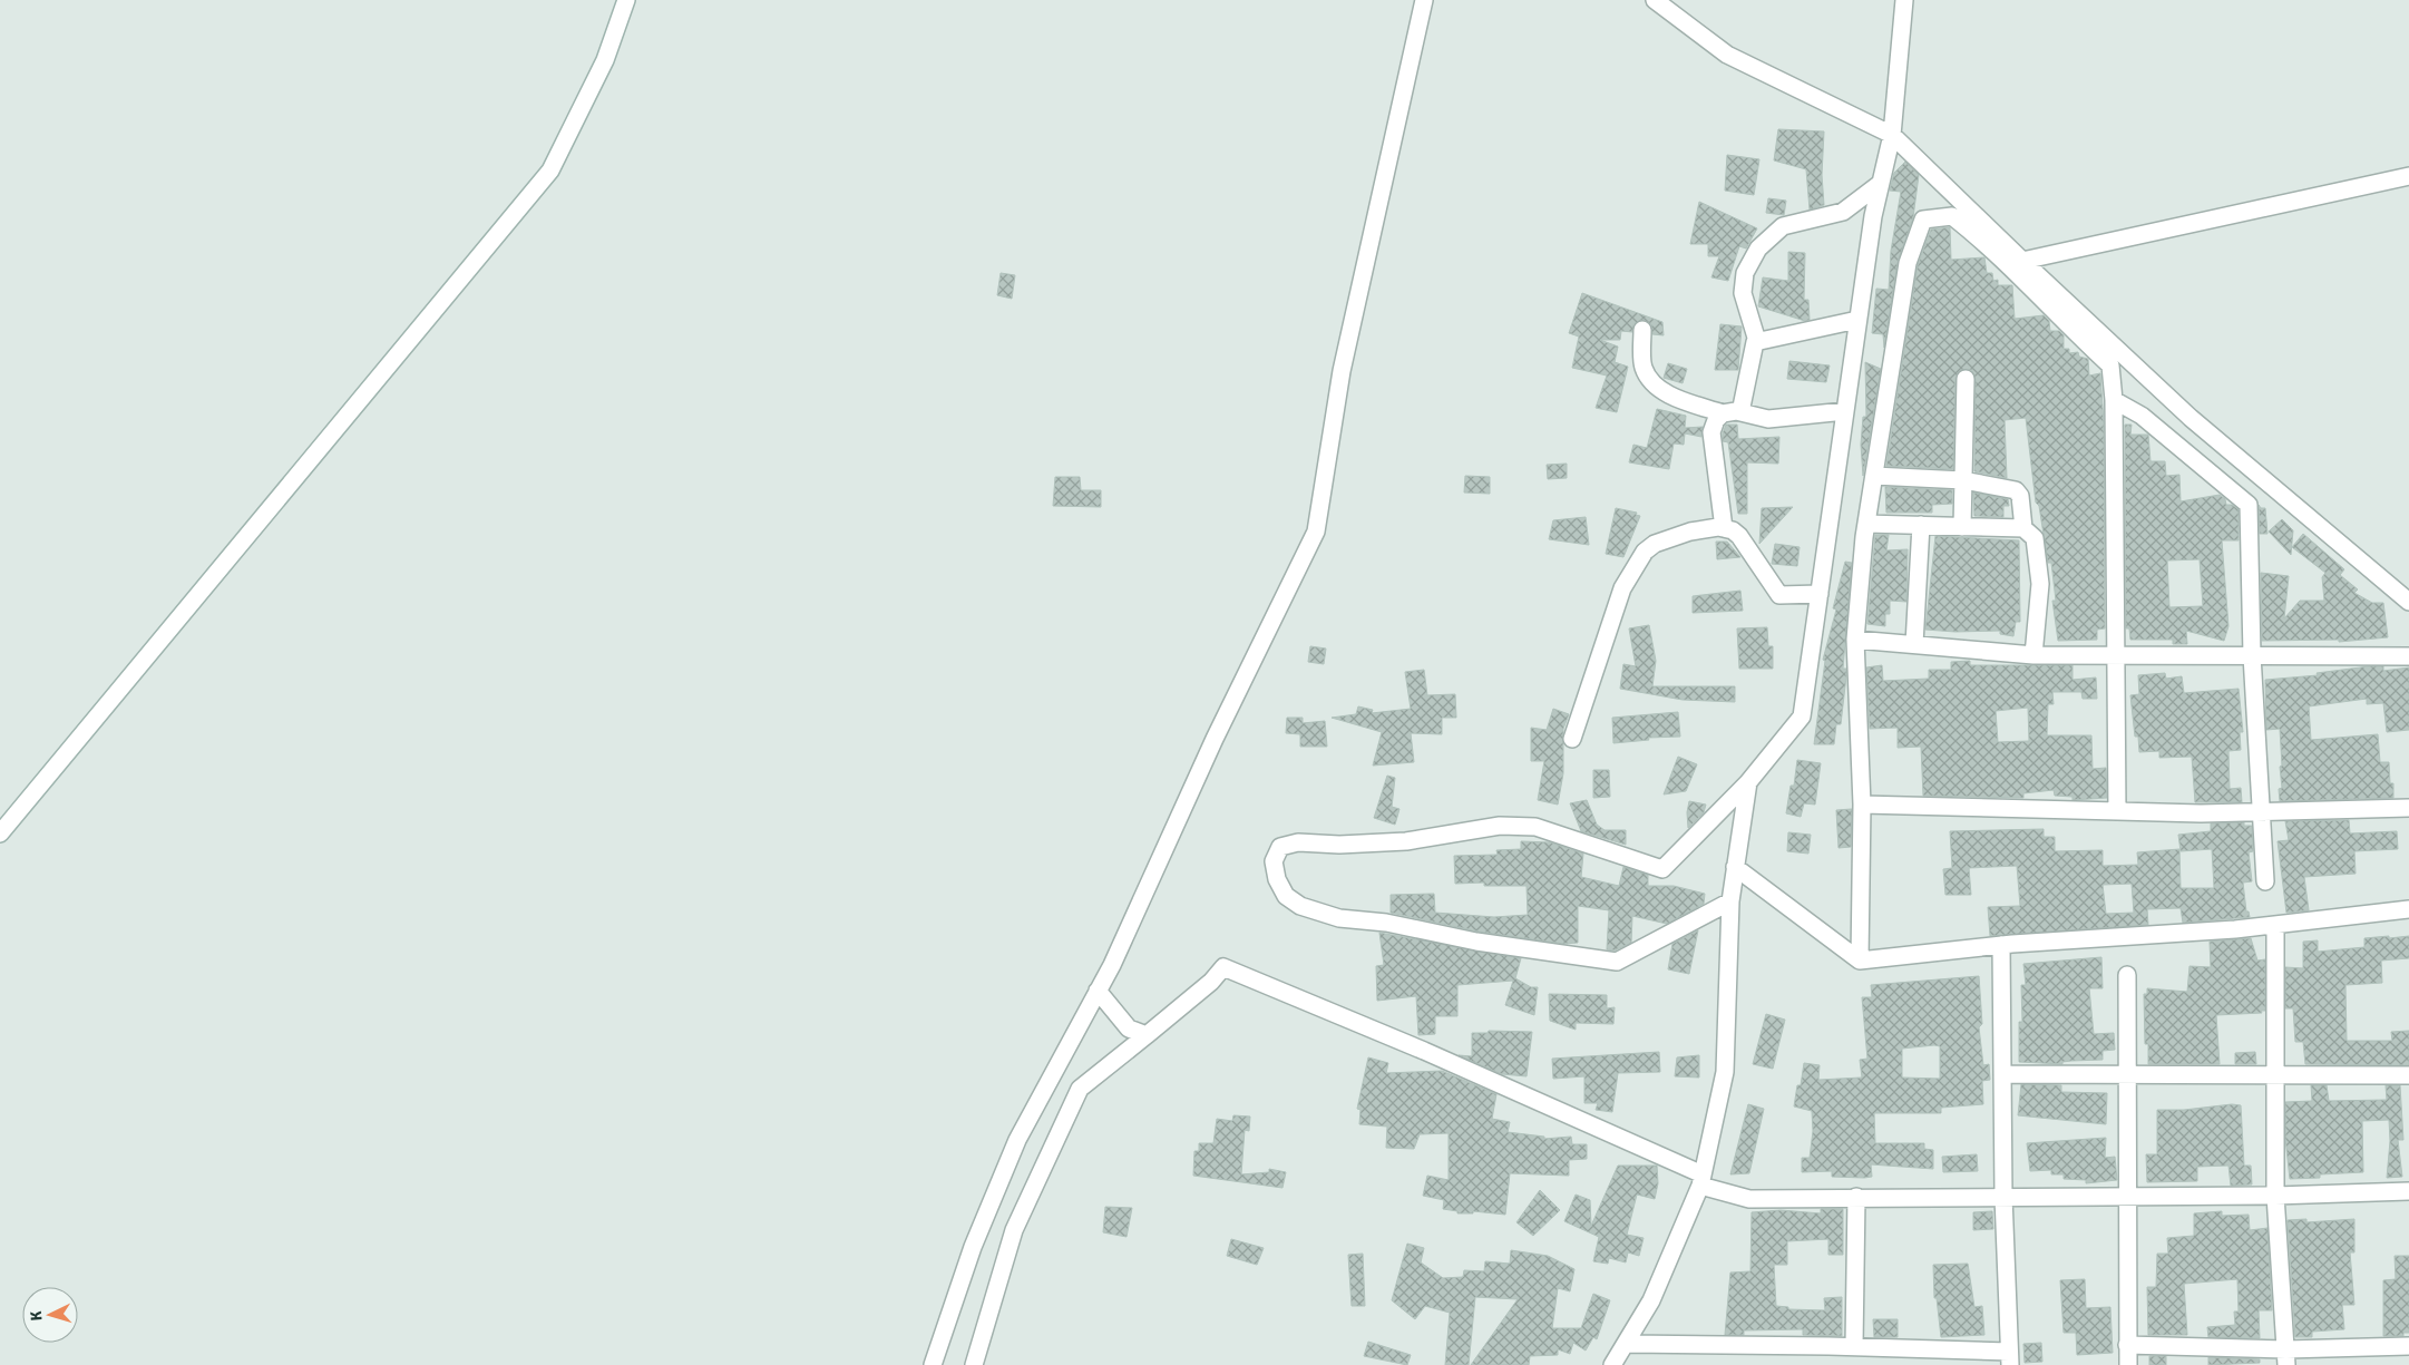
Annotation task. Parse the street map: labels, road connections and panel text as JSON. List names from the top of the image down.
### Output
{
  "north": "left"
}
